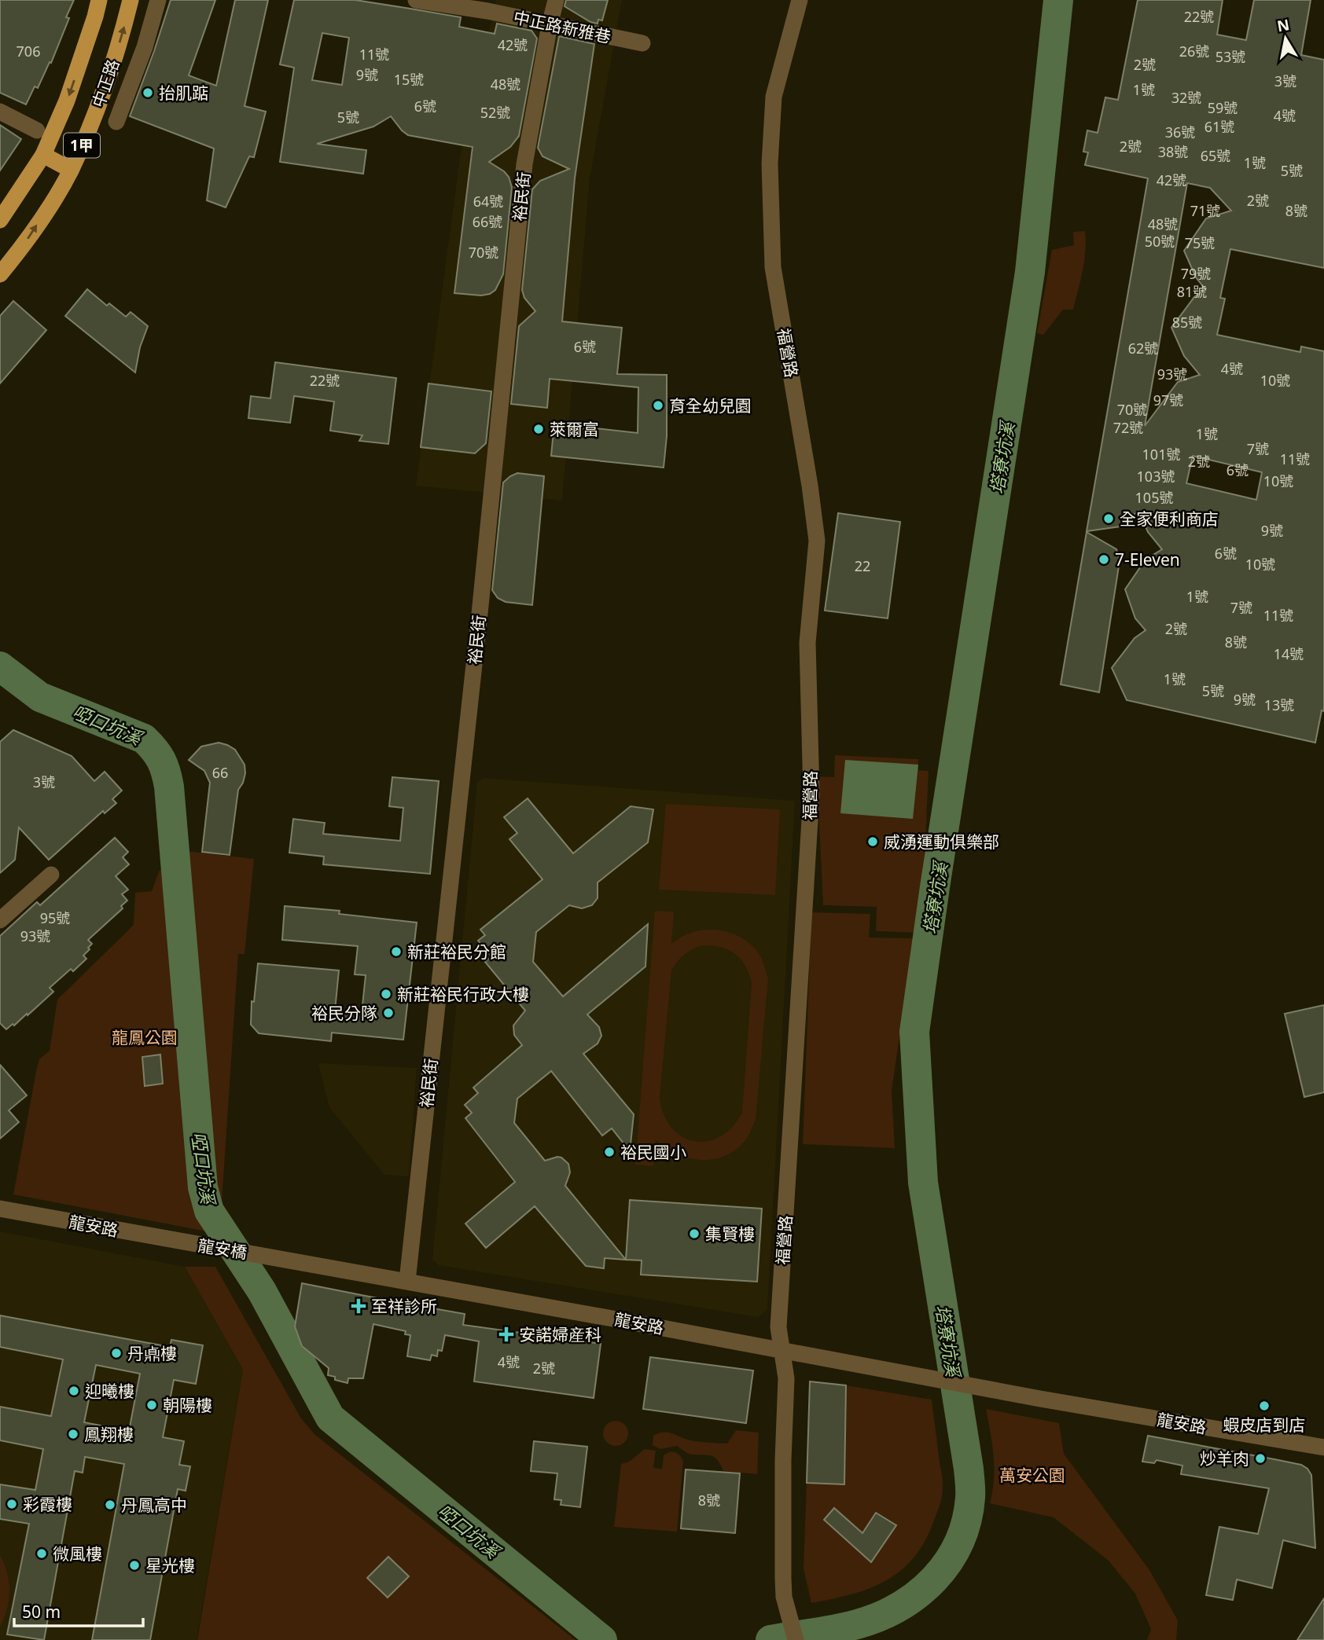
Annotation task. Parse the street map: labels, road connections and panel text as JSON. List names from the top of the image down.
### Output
{
  "streets": {
    "main road": ["中正路", "1甲"],
    "street": [
      "中正路新雅巷",
      "裕民街",
      "福營路",
      "龍安路",
      "龍安橋"
    ]
  },
  "crossings": [
    ["中正路新雅巷", "裕民街"],
    ["裕民街", "龍安路"],
    ["福營路", "龍安路"],
    ["龍安路", "龍安橋"]
  ],
  "water": ["塔寮坑溪", "啞口坑溪"],
  "parks": ["龍鳳公園", "萬安公園"],
  "places": {
    "other": [
      "抬肌踮",
      "育全幼兒園",
      "萊爾富",
      "全家便利商店",
      "7-Eleven",
      "威湧運動俱樂部",
      "新莊裕民分館",
      "新莊裕民行政大樓",
      "裕民分隊",
      "裕民國小",
      "集賢樓",
      "丹鼑樓",
      "迎曦樓",
      "朝陽樓",
      "蝦皮店到店",
      "鳳翔樓",
      "炒羊肉",
      "彩霞樓",
      "丹鳳高中",
      "微風樓",
      "星光樓"
    ],
    "health": ["至祥診所", "安諾婦産科"]
  },
  "house_numbers": [
    "22號",
    "42號",
    "706",
    "26號",
    "11號",
    "53號",
    "2號",
    "9號",
    "15號",
    "3號",
    "48號",
    "1號",
    "32號",
    "6號",
    "59號",
    "52號",
    "4號",
    "5號",
    "61號",
    "36號",
    "2號",
    "38號",
    "65號",
    "1號",
    "5號",
    "42號",
    "2號",
    "64號",
    "71號",
    "8號",
    "66號",
    "48號",
    "50號",
    "75號",
    "70號",
    "79號",
    "81號",
    "85號",
    "6號",
    "62號",
    "4號",
    "93號",
    "22號",
    "10號",
    "97號",
    "70號",
    "72號",
    "1號",
    "7號",
    "101號",
    "11號",
    "2號",
    "6號",
    "103號",
    "10號",
    "105號",
    "9號",
    "6號",
    "10號",
    "22",
    "1號",
    "7號",
    "11號",
    "2號",
    "8號",
    "14號",
    "1號",
    "5號",
    "9號",
    "13號",
    "66",
    "3號",
    "95號",
    "93號",
    "4號",
    "2號",
    "8號"
  ],
  "scale_bar": "50 m",
  "north": "top"
}
